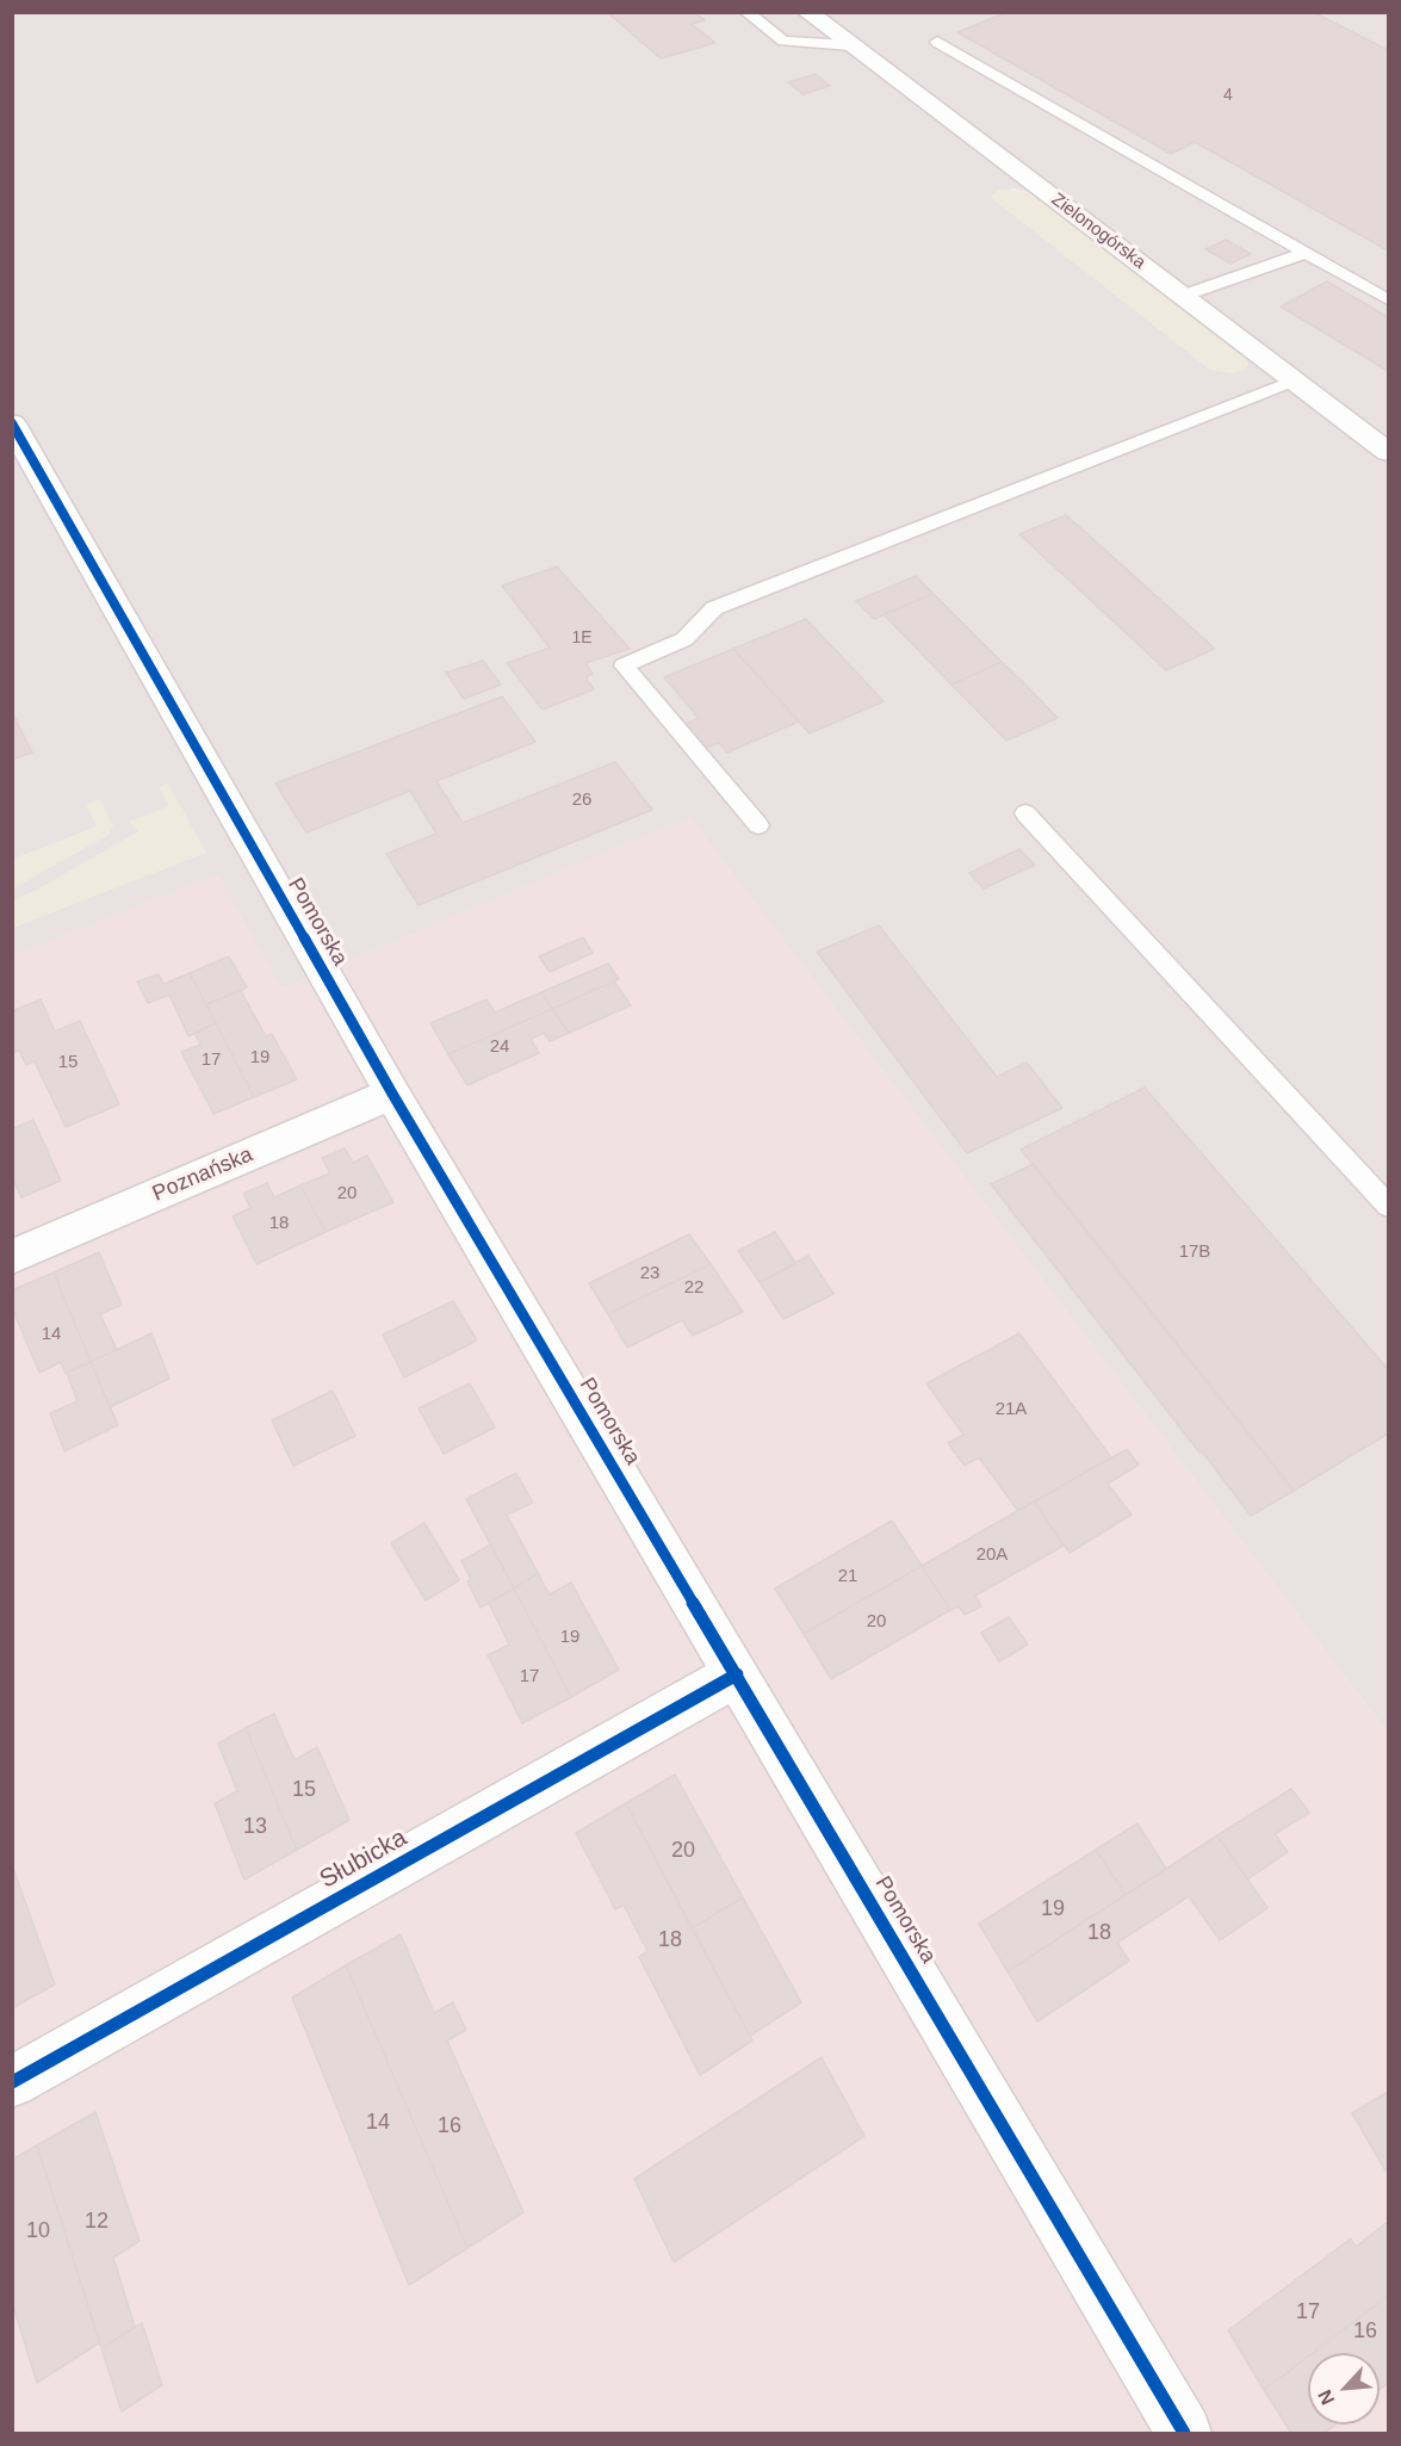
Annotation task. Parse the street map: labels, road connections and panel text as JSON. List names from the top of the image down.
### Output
{
  "streets": {
    "street": [
      "Zielonogórska",
      "Pomorska",
      "Poznańska",
      "Słubicka"
    ]
  },
  "crossings": [
    ["Pomorska", "Poznańska"],
    ["Pomorska", "Słubicka"]
  ],
  "house_numbers": [
    "4",
    "1E",
    "26",
    "24",
    "19",
    "17",
    "15",
    "20",
    "18",
    "17B",
    "23",
    "22",
    "14",
    "21A",
    "20A",
    "21",
    "20",
    "19",
    "17",
    "15",
    "13",
    "20",
    "19",
    "18",
    "18",
    "14",
    "16",
    "12",
    "10",
    "17",
    "16"
  ],
  "north": "bottom left"
}
